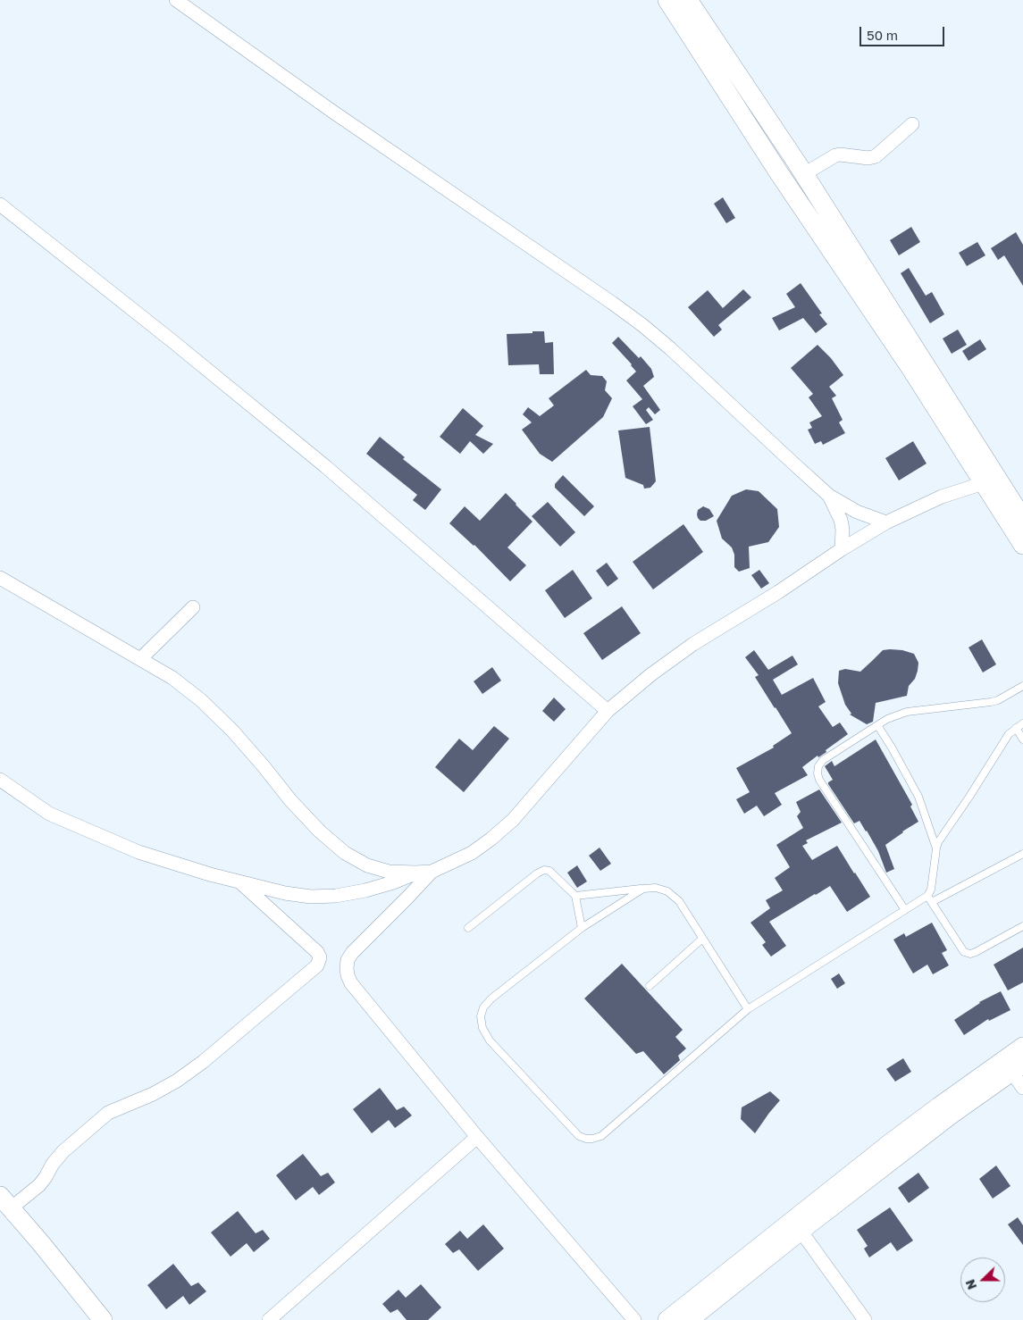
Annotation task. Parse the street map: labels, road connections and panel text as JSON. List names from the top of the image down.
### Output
{
  "scale_bar": "50 m",
  "north": "left"
}
